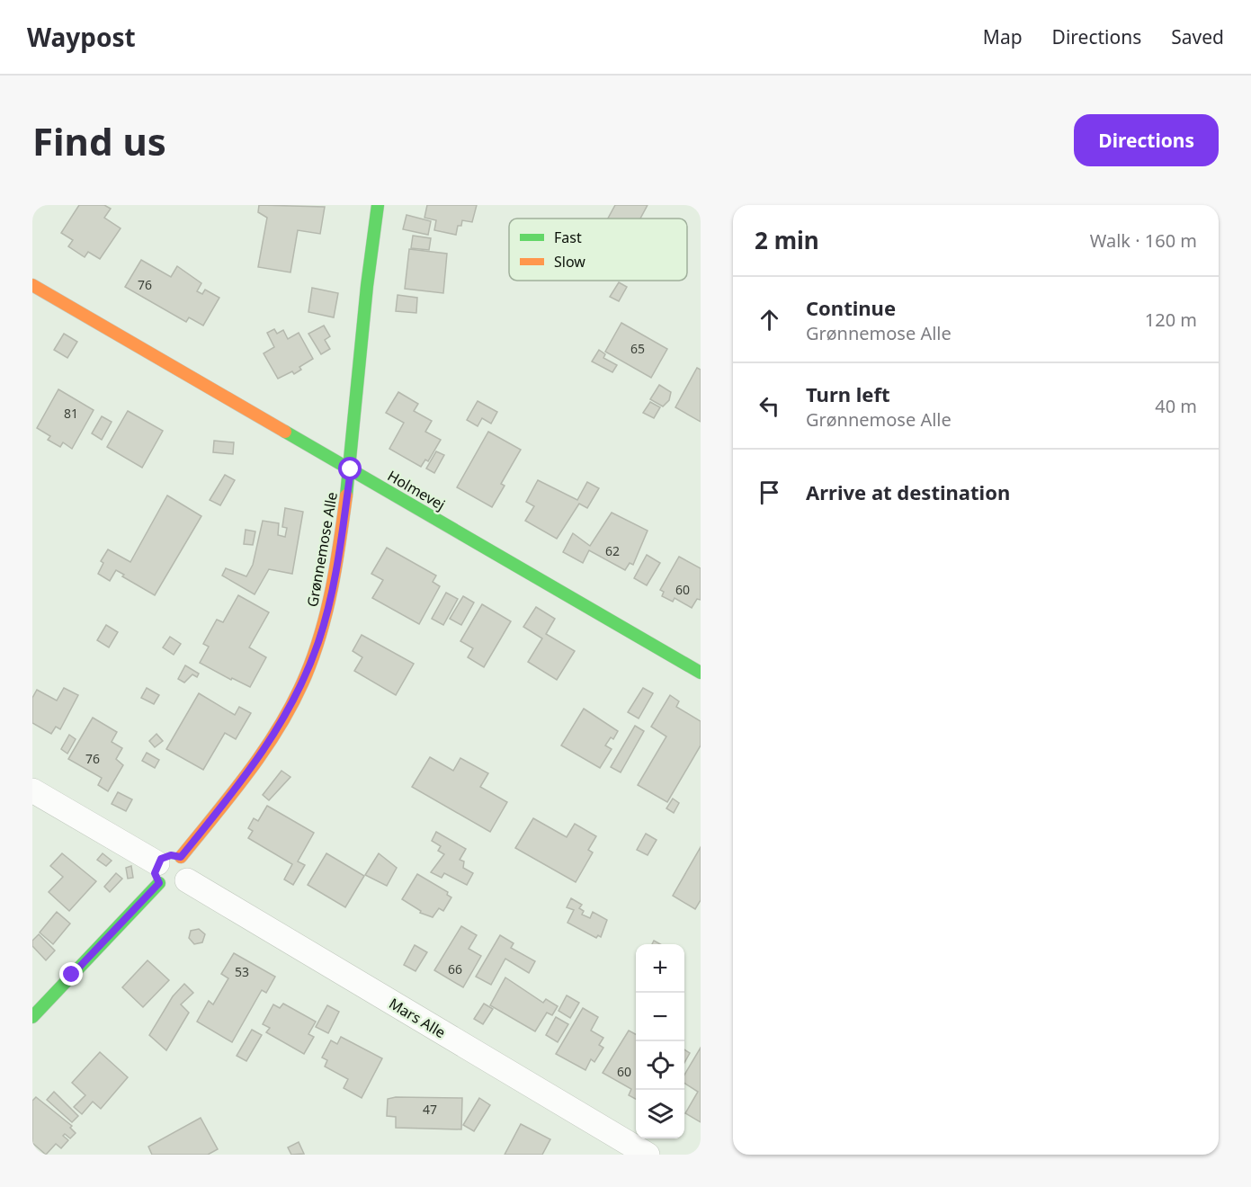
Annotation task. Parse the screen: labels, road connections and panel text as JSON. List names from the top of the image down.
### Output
{
  "streets": {
    "street": ["Holmevej", "Grønnemose Alle", "Mars Alle"]
  },
  "crossings": [
    ["Holmevej", "Grønnemose Alle"],
    ["Grønnemose Alle", "Mars Alle"]
  ],
  "house_numbers": [
    "76",
    "65",
    "81",
    "62",
    "60",
    "76",
    "66",
    "53",
    "60",
    "47"
  ],
  "legend": ["Fast", "Slow"],
  "page": {
    "header": "Waypost",
    "nav": ["Map", "Directions", "Saved"],
    "buttons": "Directions",
    "title": "Find us",
    "heading": ["2 min", "Walk · 160 m"],
    "list": [
      ["Continue", "Grønnemose Alle", "120 m"],
      ["Turn left", "Grønnemose Alle", "40 m"],
      "Arrive at destination"
    ],
    "map_buttons": ["+", "−"]
  }
}
